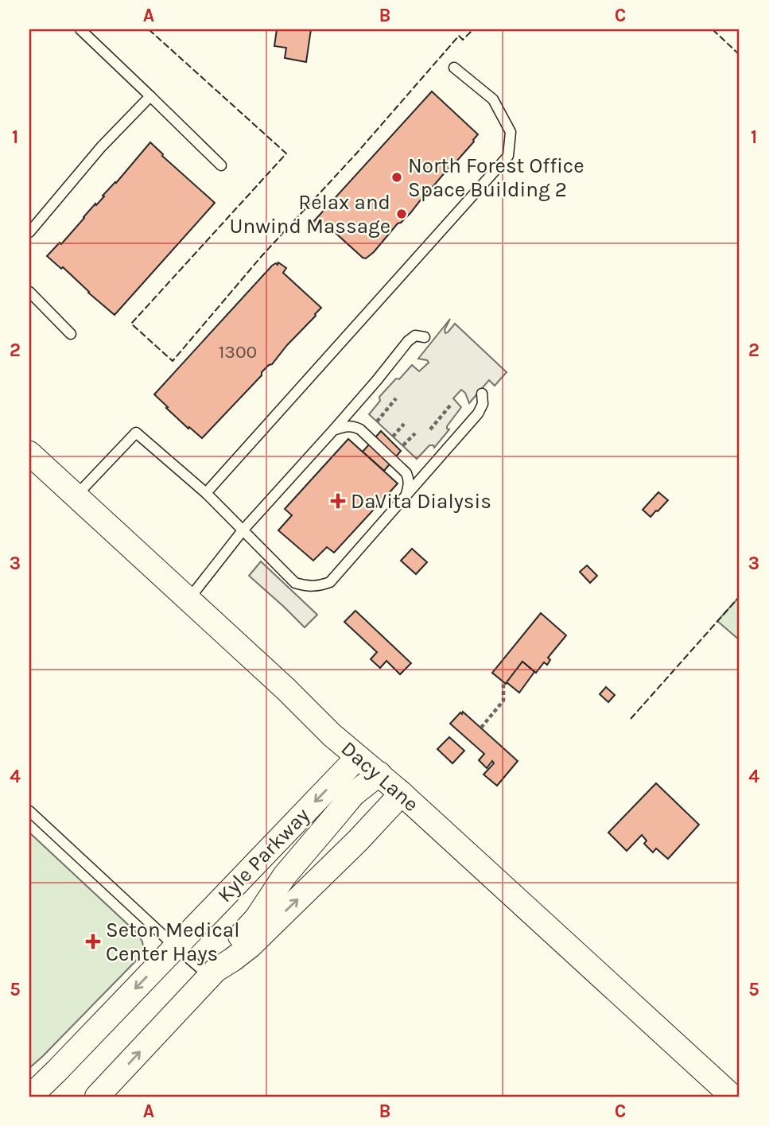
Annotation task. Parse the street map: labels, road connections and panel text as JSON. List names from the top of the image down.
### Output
{
  "streets": {
    "street": ["Dacy Lane", "Kyle Parkway"]
  },
  "crossings": [
    ["Dacy Lane", "Kyle Parkway"]
  ],
  "places": {
    "other": ["North Forest Office Space Building 2", "Relax and Unwind Massage"],
    "health": ["DaVita Dialysis", "Seton Medical Center Hays"]
  },
  "house_numbers": ["1300"],
  "grid": {
    "columns": ["A", "B", "C"],
    "rows": [
      "1",
      "2",
      "3",
      "4",
      "5"
    ]
  }
}
